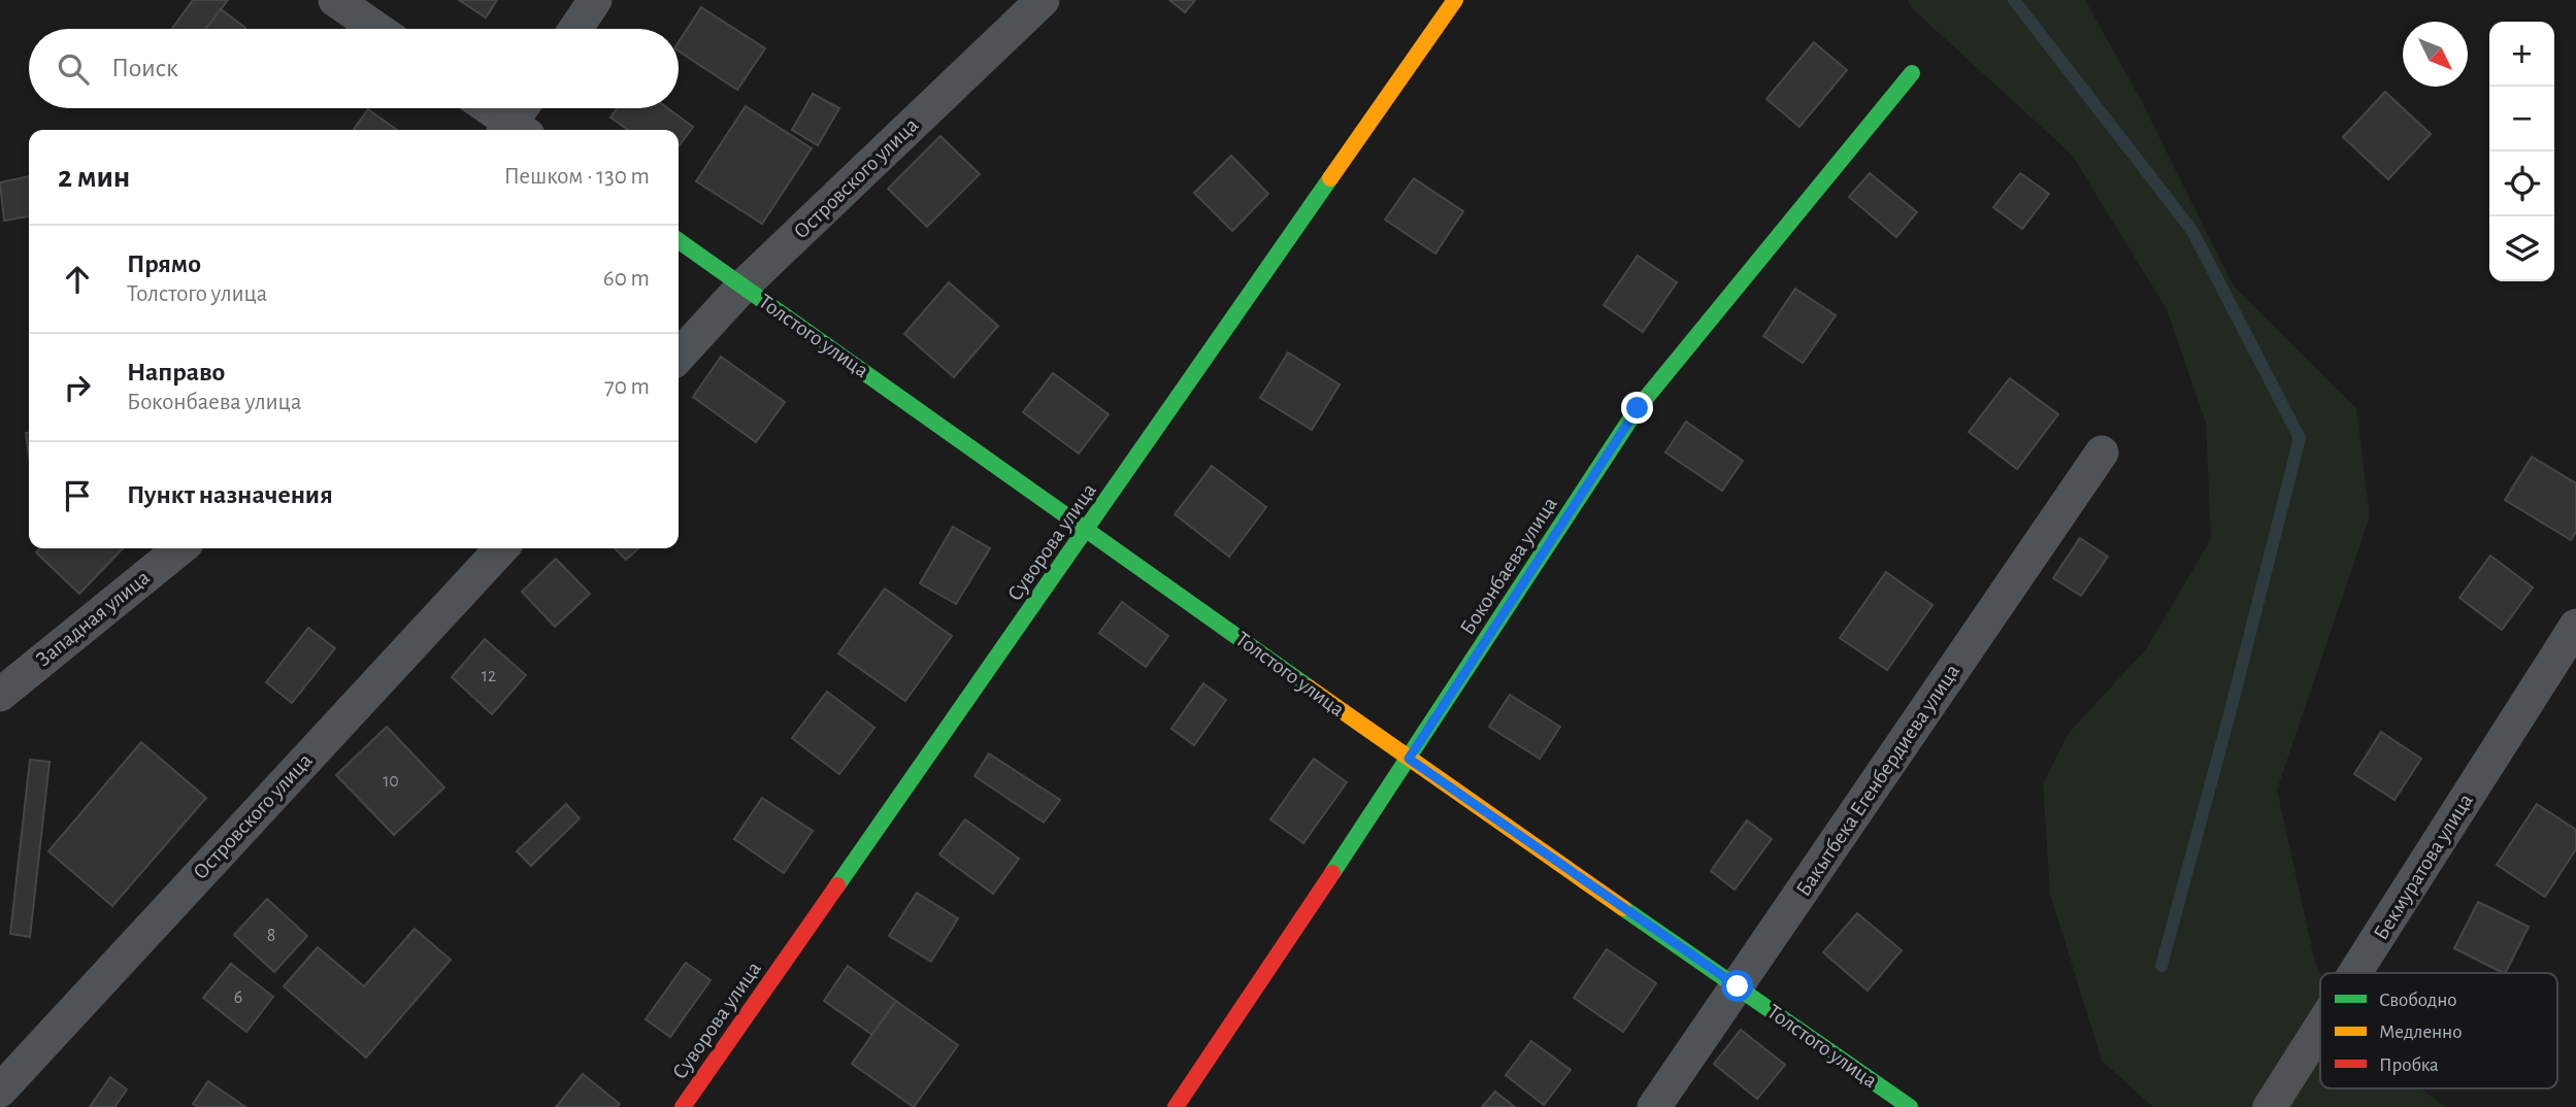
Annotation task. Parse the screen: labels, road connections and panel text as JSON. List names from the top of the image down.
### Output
{
  "streets": {
    "street": [
      "Островского улица",
      "Толстого улица",
      "Суворова улица",
      "Боконбаева улица",
      "Западная улица",
      "Бакытбека Егенбердиева улица",
      "Бекмуратова улица"
    ]
  },
  "crossings": [
    ["Островского улица", "Толстого улица"],
    ["Толстого улица", "Суворова улица"],
    ["Толстого улица", "Боконбаева улица"],
    ["Толстого улица", "Бакытбека Егенбердиева улица"]
  ],
  "house_numbers": [
    "12",
    "10",
    "8",
    "6"
  ],
  "legend": ["Свободно", "Медленно", "Пробка"],
  "north": "bottom right",
  "page": {
    "map_buttons": ["+", "−"],
    "search": "Поиск",
    "heading": ["2 мин", "Пешком · 130 m"],
    "list": [
      ["Прямо", "Толстого улица", "60 m"],
      ["Направо", "Боконбаева улица", "70 m"],
      "Пункт назначения"
    ]
  }
}
